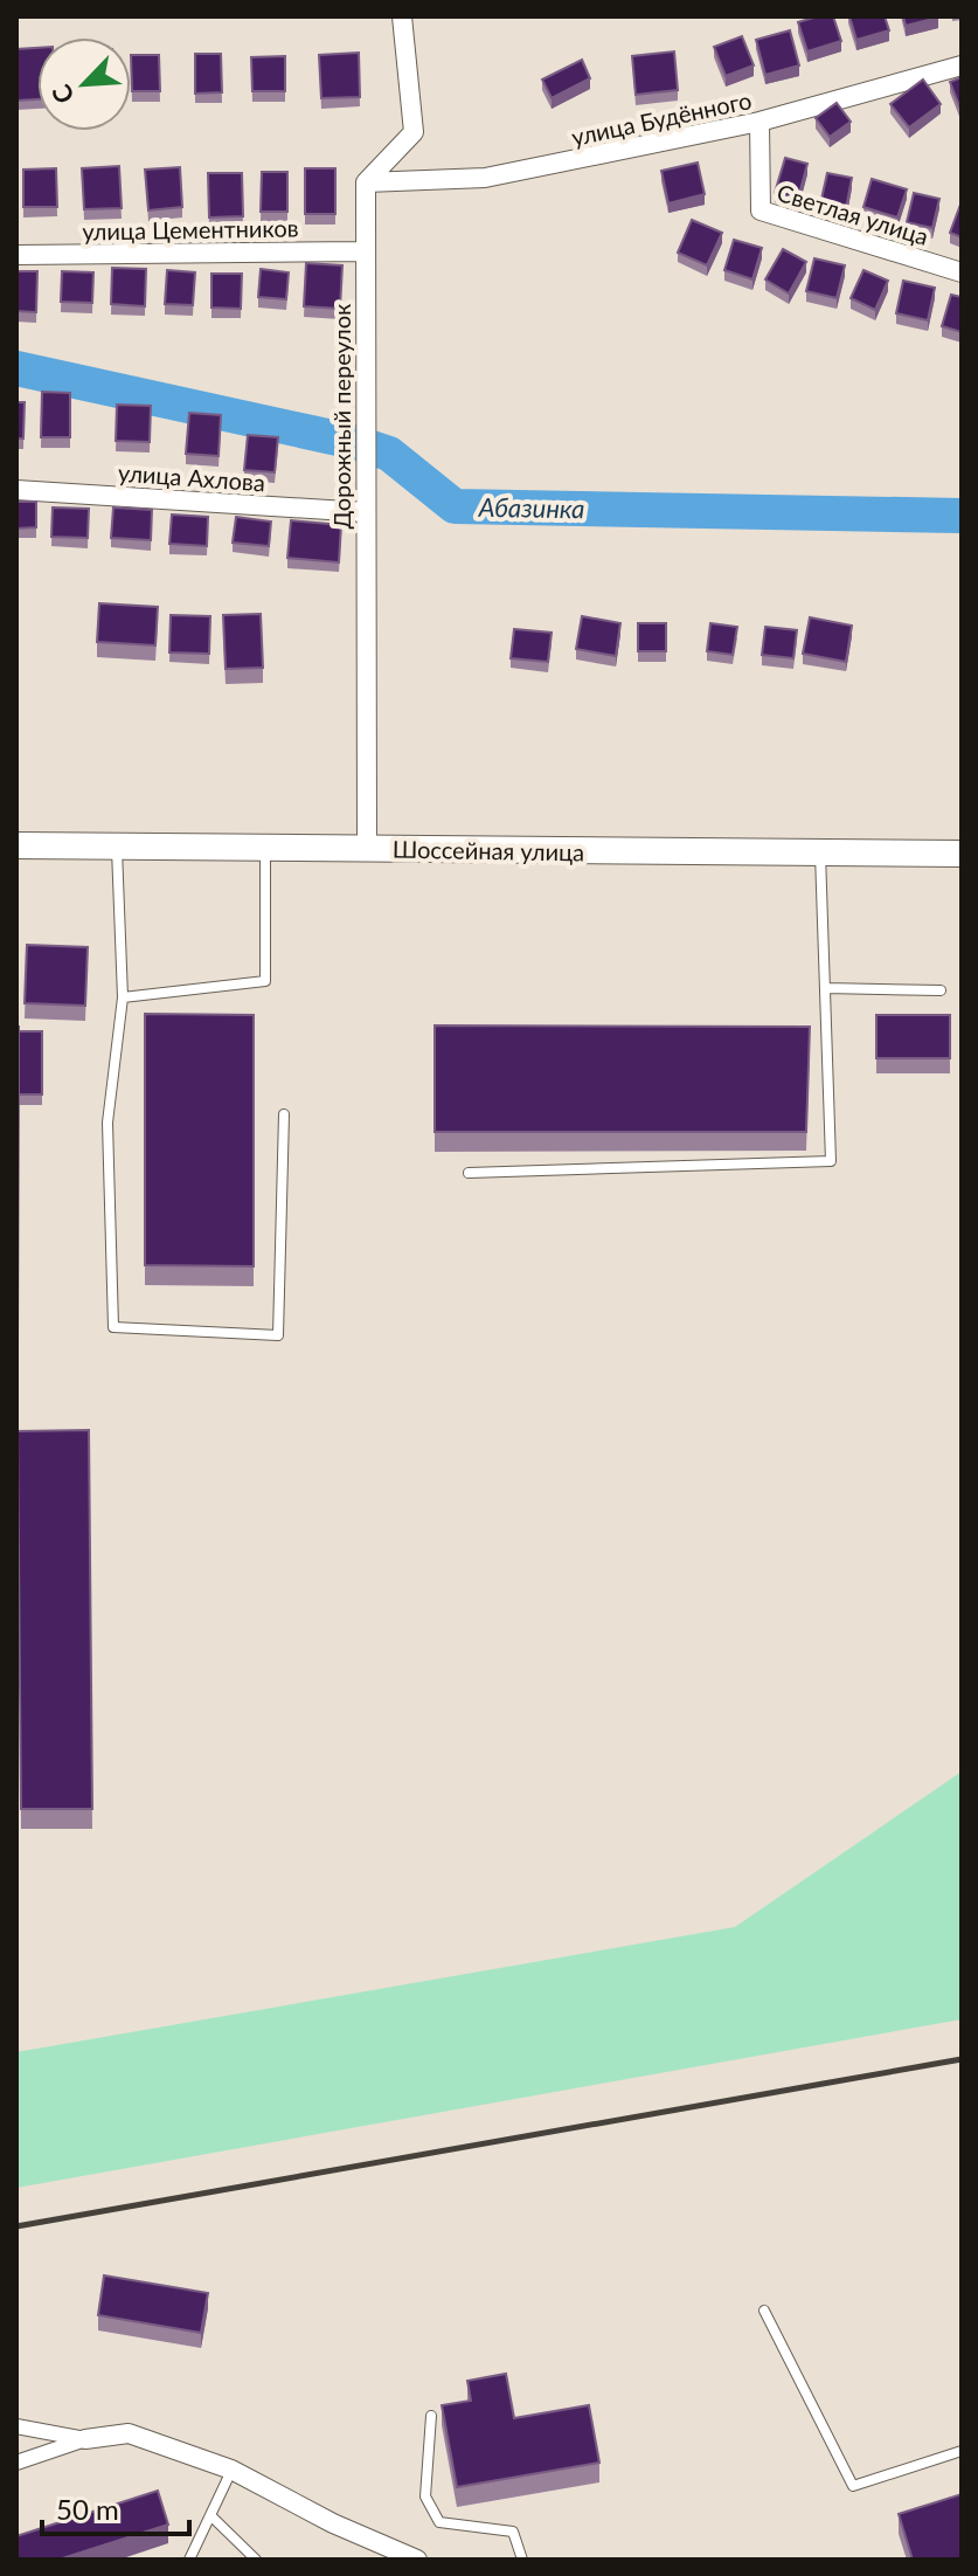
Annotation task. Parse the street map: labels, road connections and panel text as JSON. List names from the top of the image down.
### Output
{
  "streets": {
    "main road": ["Шоссейная улица"],
    "street": [
      "улица Будённого",
      "Светлая улица",
      "улица Цементников",
      "Дорожный переулок",
      "улица Ахлова"
    ]
  },
  "crossings": [
    ["улица Будённого", "Светлая улица"],
    ["улица Будённого", "Дорожный переулок"],
    ["улица Цементников", "Дорожный переулок"],
    ["Дорожный переулок", "улица Ахлова"],
    ["Дорожный переулок", "Шоссейная улица"]
  ],
  "water": ["Абазинка"],
  "scale_bar": "50 m",
  "north": "bottom left"
}
